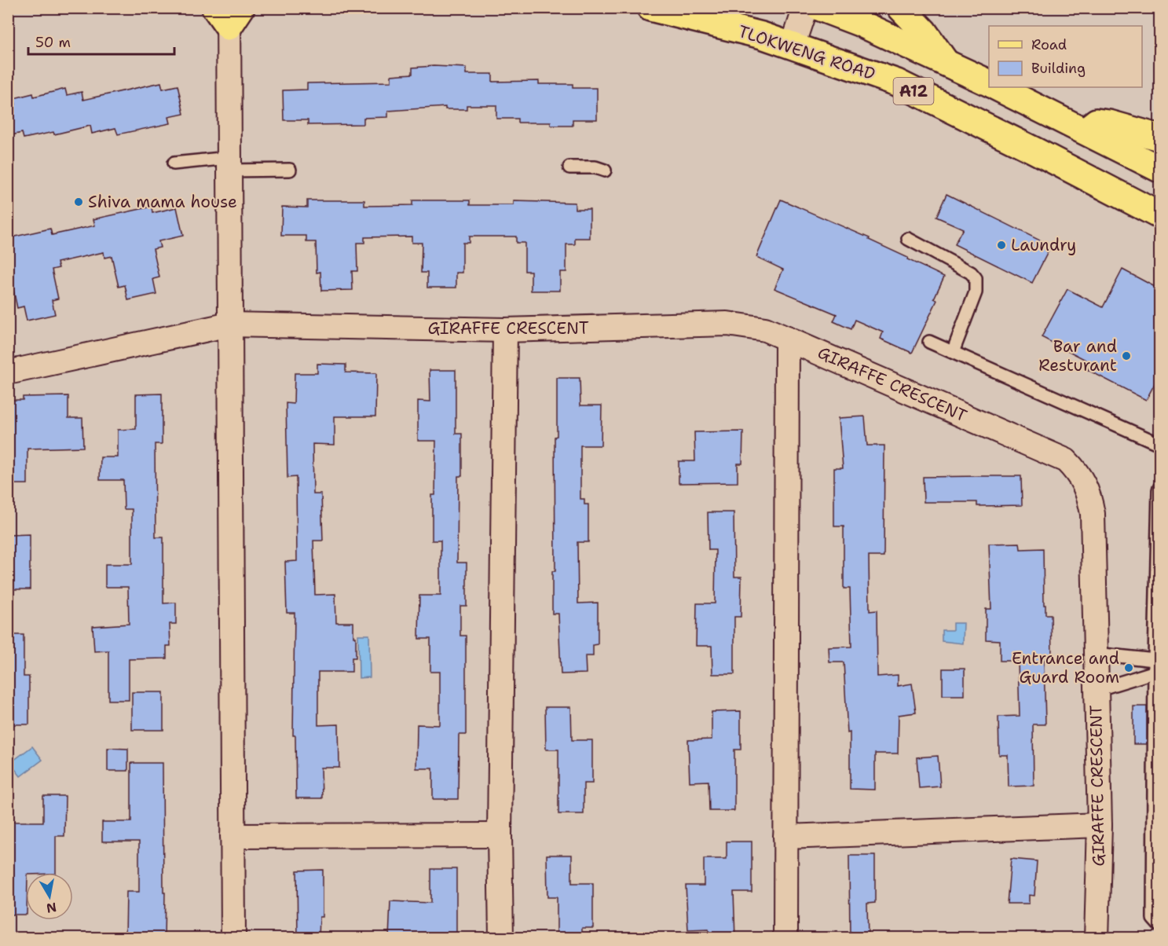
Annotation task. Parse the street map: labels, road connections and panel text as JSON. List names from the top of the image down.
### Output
{
  "streets": {
    "main road": ["TLOKWENG ROAD", "A12"],
    "street": ["GIRAFFE CRESCENT"]
  },
  "places": [
    "Shiva mama house",
    "Laundry",
    "Bar and Resturant",
    "Entrance and Guard Room"
  ],
  "legend": ["Road", "Building"],
  "scale_bar": "50 m",
  "north": "bottom"
}
